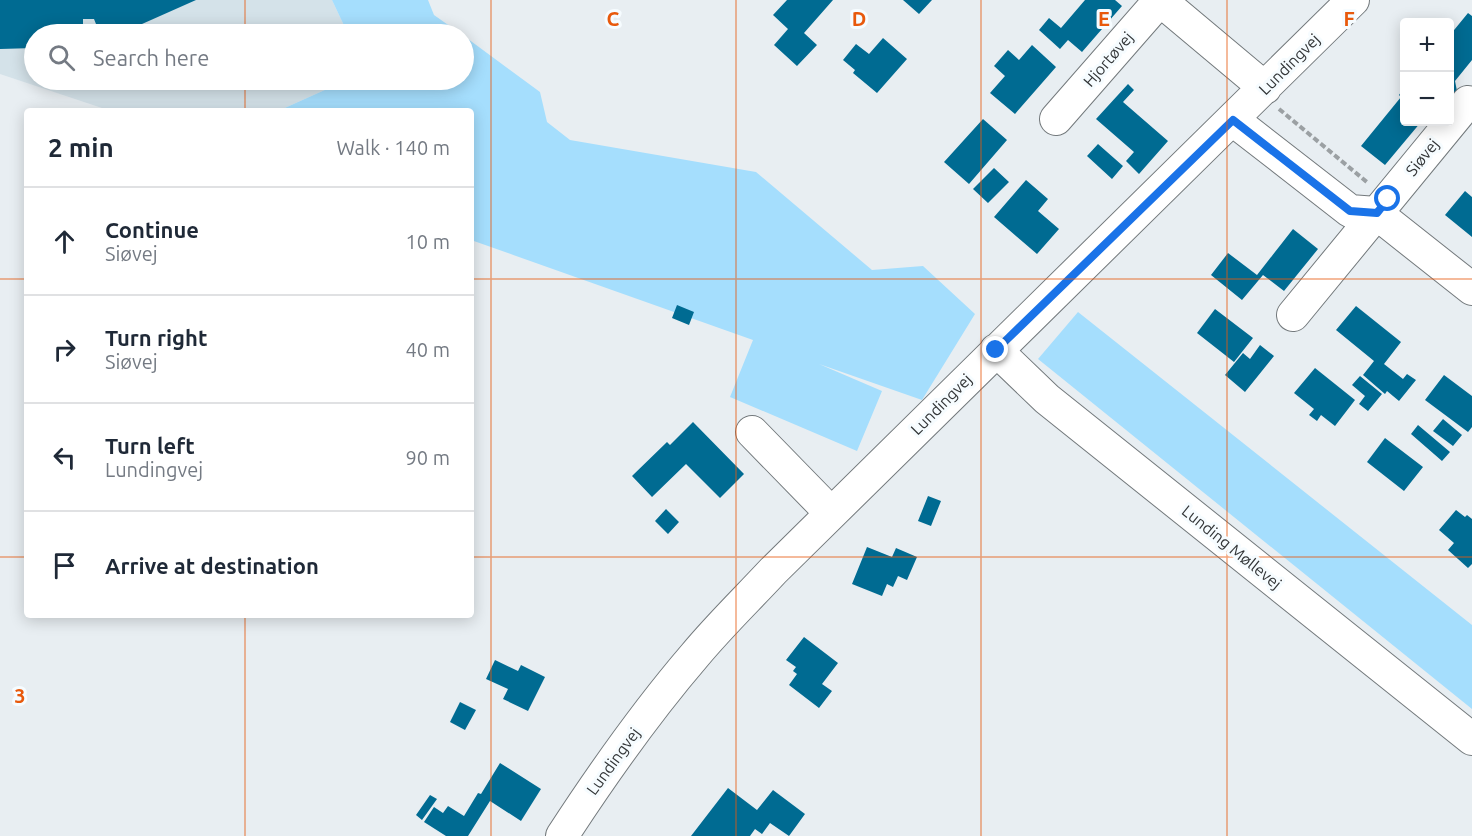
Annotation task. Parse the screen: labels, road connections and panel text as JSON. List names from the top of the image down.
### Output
{
  "streets": {
    "street": [
      "Hjortøvej",
      "Lundingvej",
      "Siøvej",
      "Lunding Møllevej"
    ]
  },
  "crossings": [
    ["Hjortøvej", "Lundingvej"],
    ["Lundingvej", "Lunding Møllevej"]
  ],
  "page": {
    "map_buttons": ["+", "−"],
    "search": "Search here",
    "heading": ["2 min", "Walk · 140 m"],
    "list": [
      ["Continue", "Siøvej", "10 m"],
      ["Turn right", "Siøvej", "40 m"],
      ["Turn left", "Lundingvej", "90 m"],
      "Arrive at destination"
    ]
  },
  "grid": {
    "columns": [
      "C",
      "D",
      "E",
      "F"
    ],
    "rows": ["3"]
  }
}
